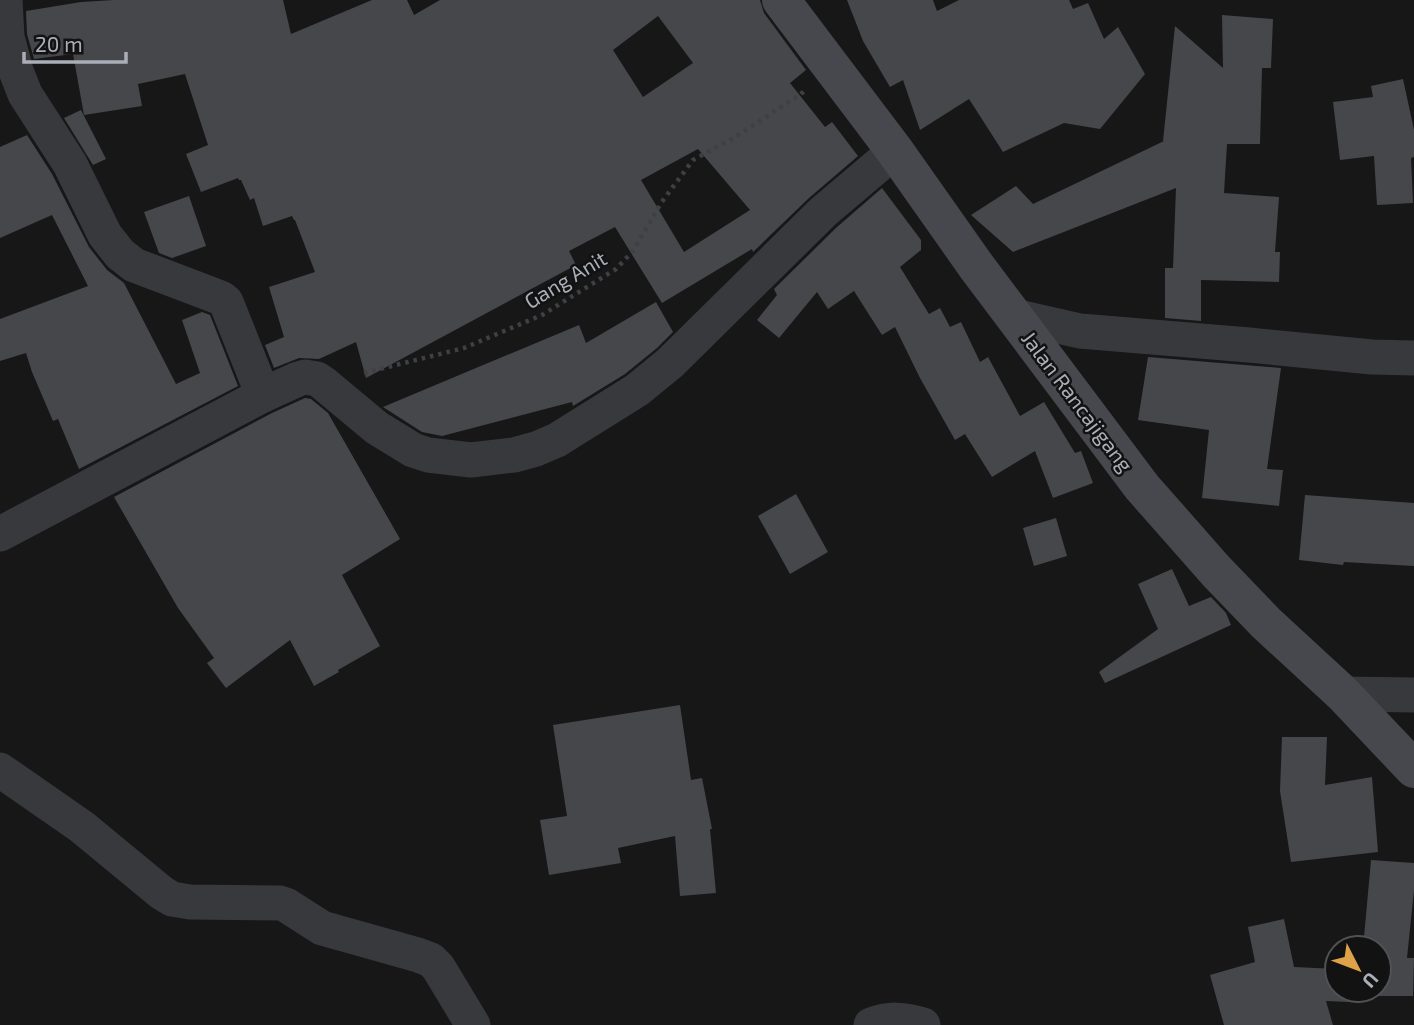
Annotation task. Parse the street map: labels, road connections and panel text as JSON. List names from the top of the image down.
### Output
{
  "streets": {
    "main road": ["Jalan Rancajigang"],
    "path": ["Gang Anit"]
  },
  "crossings": [
    ["Gang Anit", "Jalan Rancajigang"]
  ],
  "scale_bar": "20 m",
  "north": "bottom right"
}
